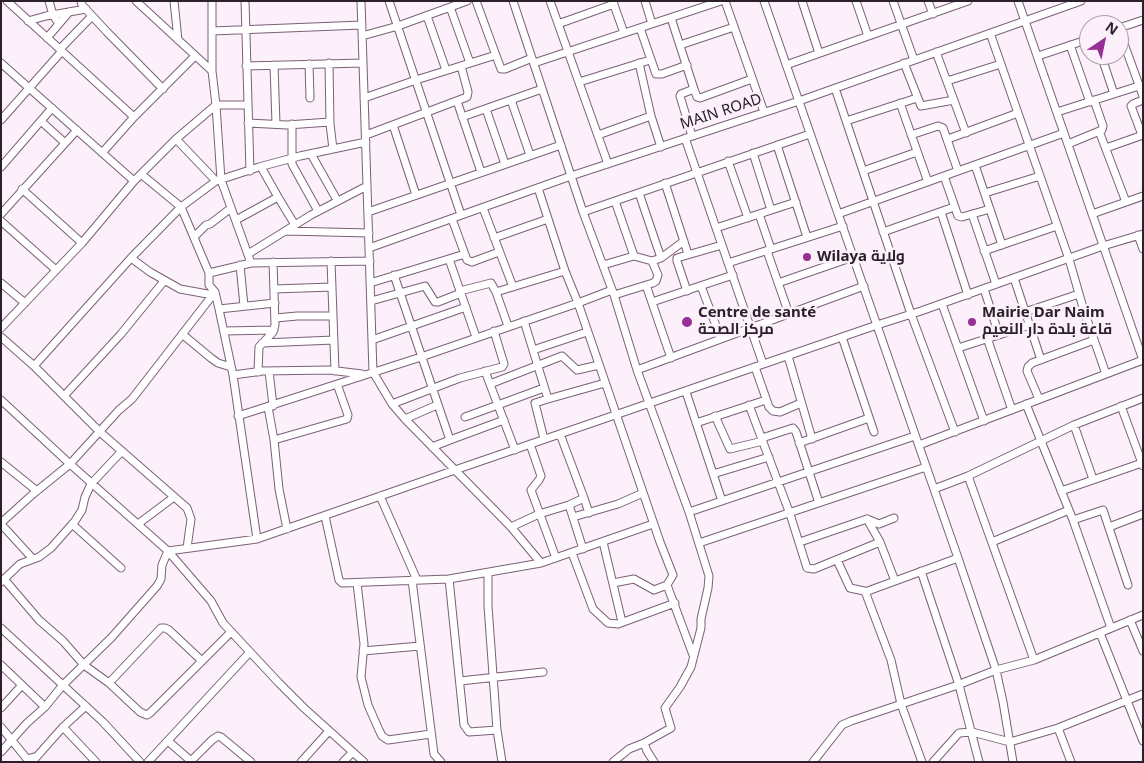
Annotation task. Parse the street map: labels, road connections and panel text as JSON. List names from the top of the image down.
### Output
{
  "streets": {
    "street": ["MAIN ROAD"]
  },
  "places": ["Wilaya ولاية", "Centre de santé مركز الصحة", "Mairie Dar Naim قاعة بلدة دار النعيم"],
  "north": "top right"
}
